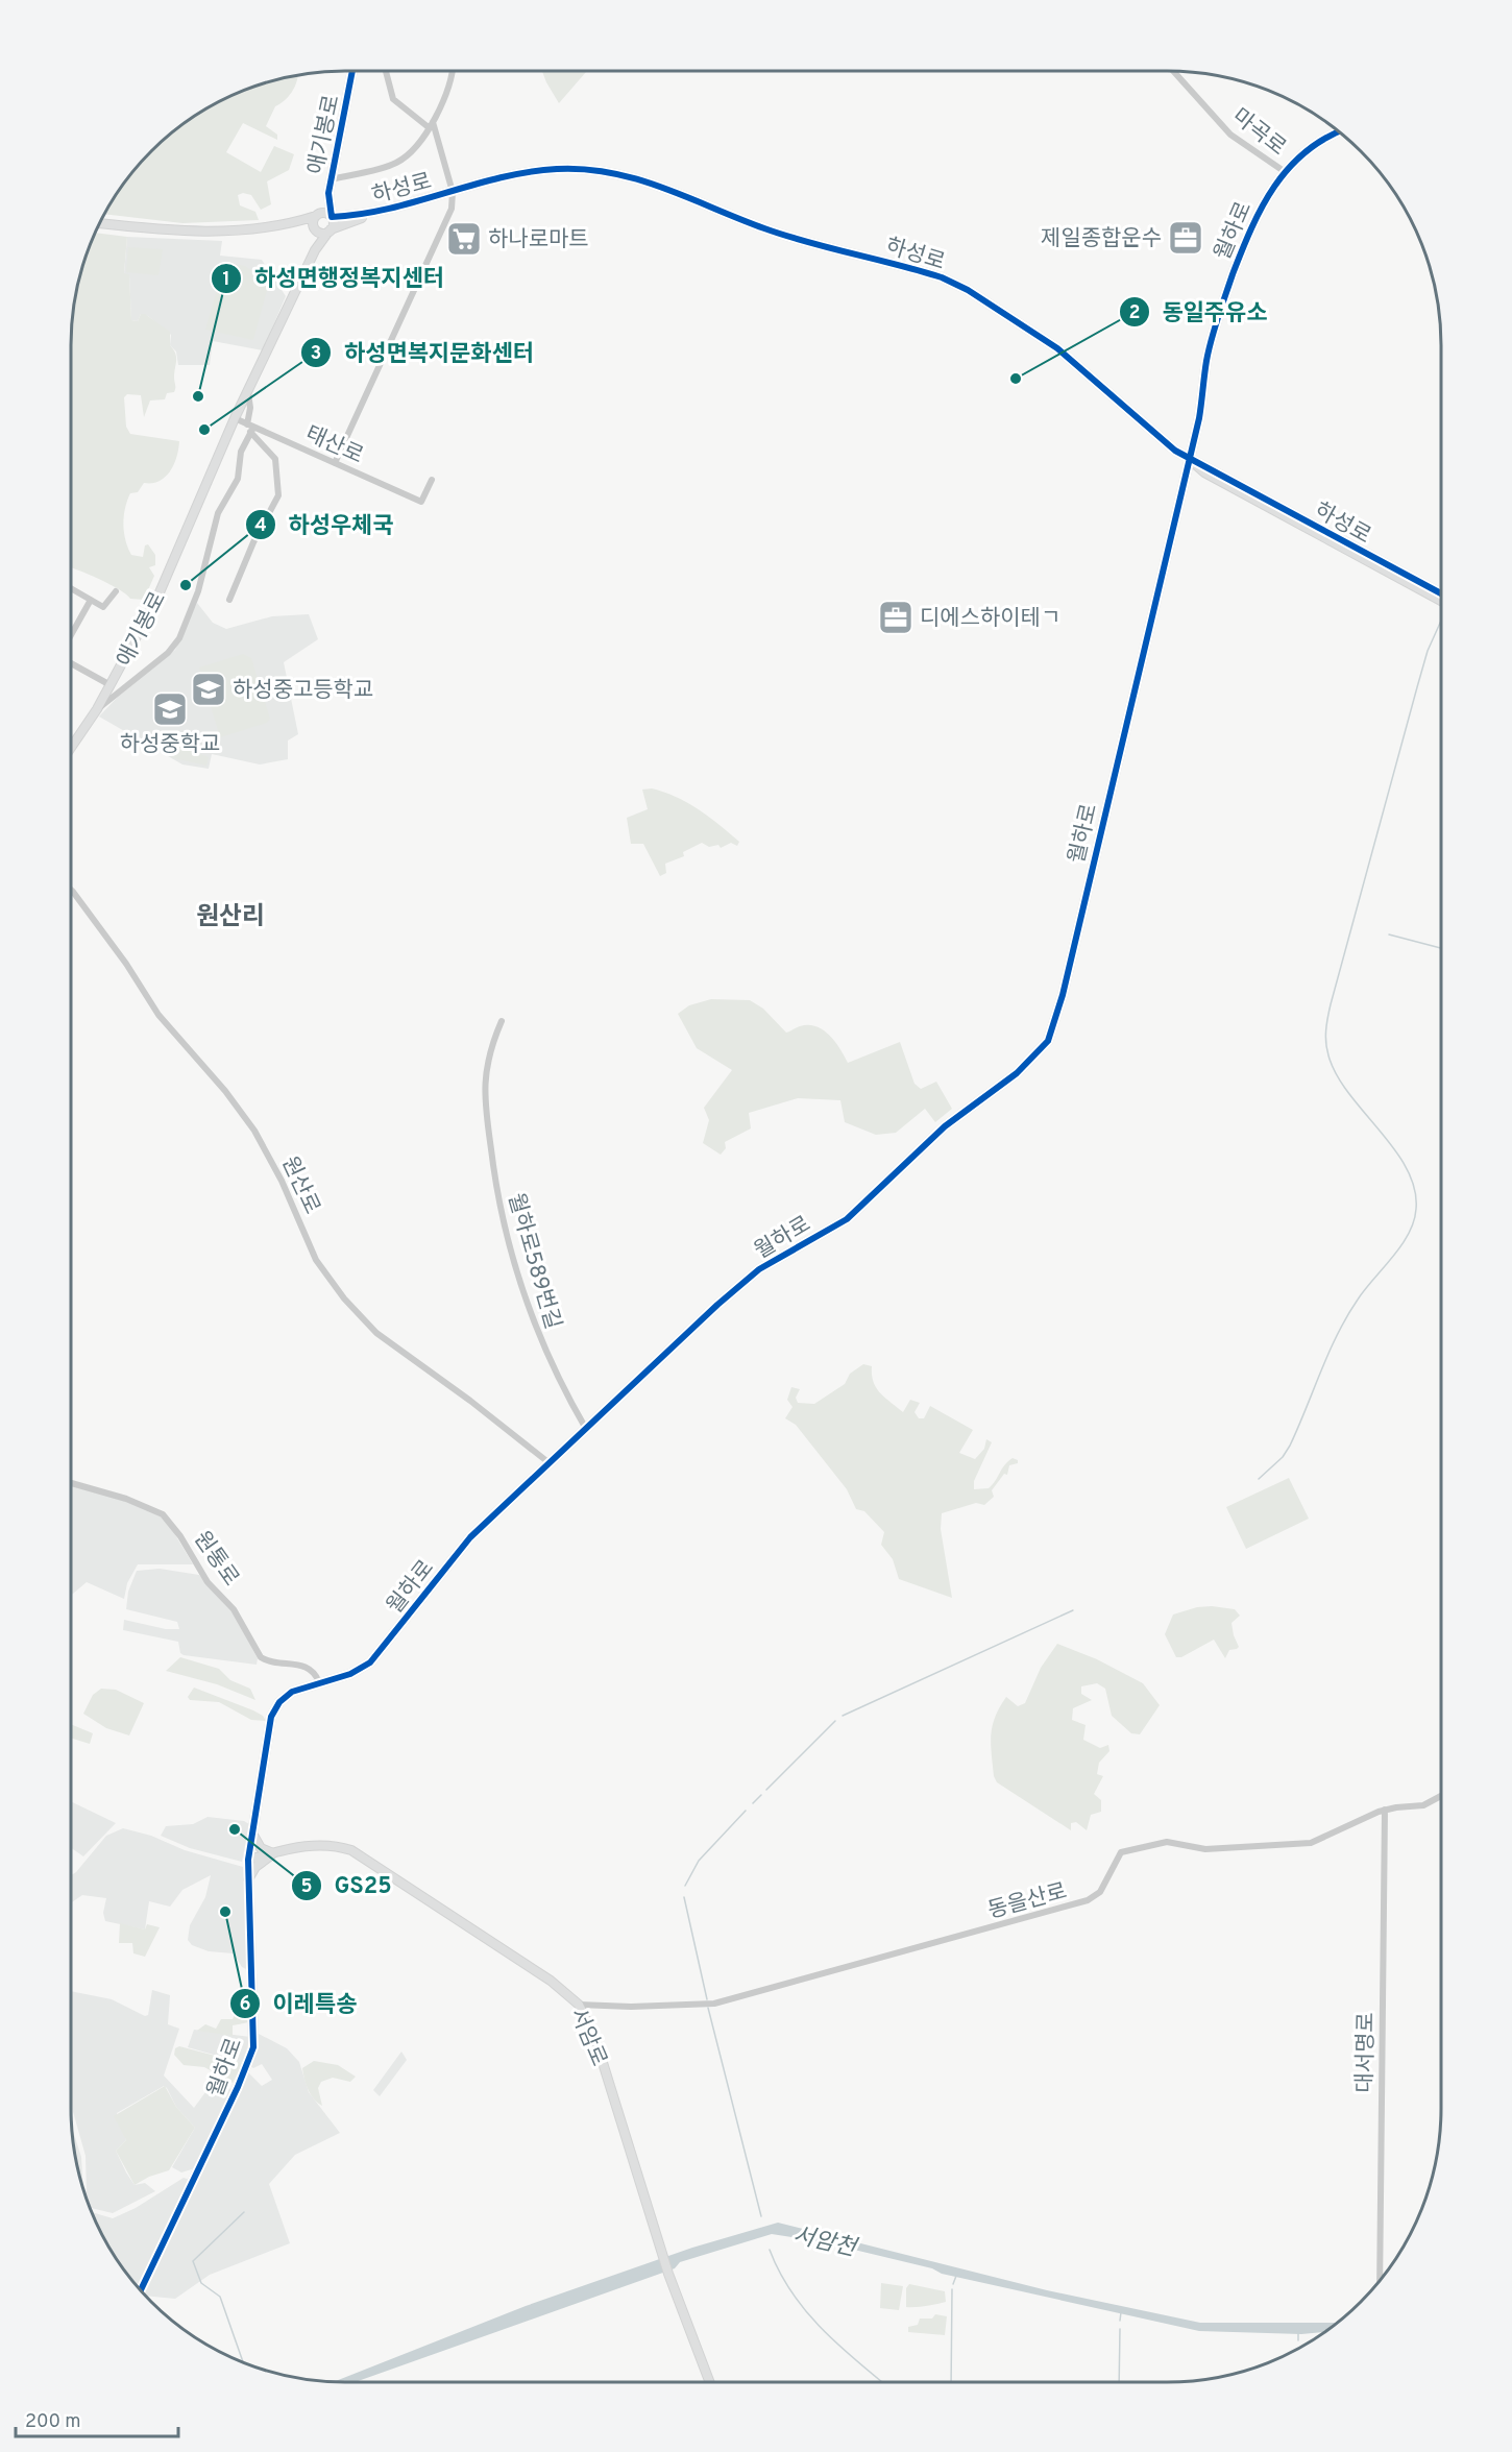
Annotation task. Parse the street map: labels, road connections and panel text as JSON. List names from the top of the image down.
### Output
{
  "streets": {
    "street": [
      "마곡로",
      "애기봉로",
      "하성로",
      "월하로",
      "태산로",
      "원산로",
      "월하로589번길",
      "원통로",
      "동을산로",
      "서암로",
      "대서명로"
    ]
  },
  "crossings": [
    ["마곡로", "월하로"],
    ["애기봉로", "하성로"],
    ["애기봉로", "태산로"],
    ["하성로", "월하로"],
    ["월하로", "원산로"],
    ["월하로", "월하로589번길"],
    ["월하로", "원통로"],
    ["월하로", "서암로"],
    ["동을산로", "서암로"],
    ["동을산로", "대서명로"]
  ],
  "districts": ["원산리"],
  "water": ["서암천"],
  "places": {
    "office": ["제일종합운수", "디에스하이테ㄱ"],
    "supermarket": ["하나로마트"],
    "other": [
      "동일주유소",
      "하성면행정복지센터",
      "하성면복지문화센터",
      "하성우체국",
      "GS25",
      "이레특송"
    ],
    "school or university": ["하성중고등학교", "하성중학교"]
  },
  "scale_bar": "200 m"
}
